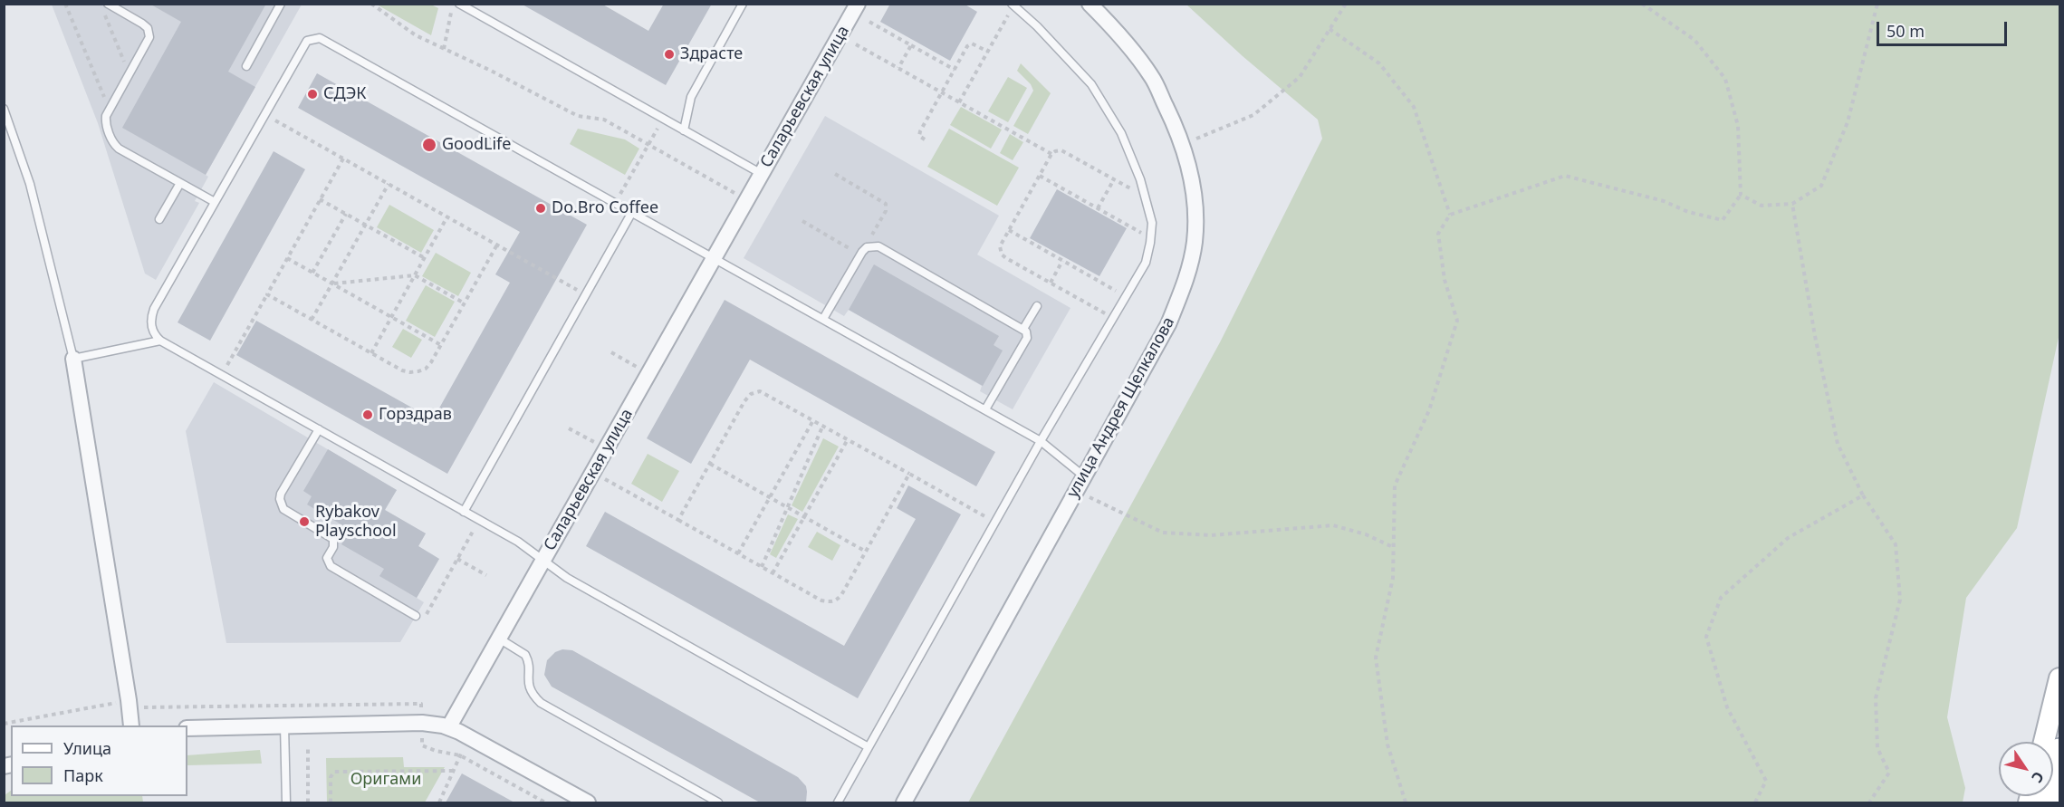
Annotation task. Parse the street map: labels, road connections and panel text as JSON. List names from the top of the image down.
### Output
{
  "streets": {
    "street": ["Саларьевская улица", "улица Андрея Щелкалова"]
  },
  "parks": ["Оригами"],
  "places": [
    "Здрасте",
    "СДЭК",
    "GoodLife",
    "Do.Bro Coffee",
    "Горздрав",
    "Rybakov Playschool"
  ],
  "legend": ["Улица", "Парк"],
  "scale_bar": "50 m",
  "north": "bottom right"
}
